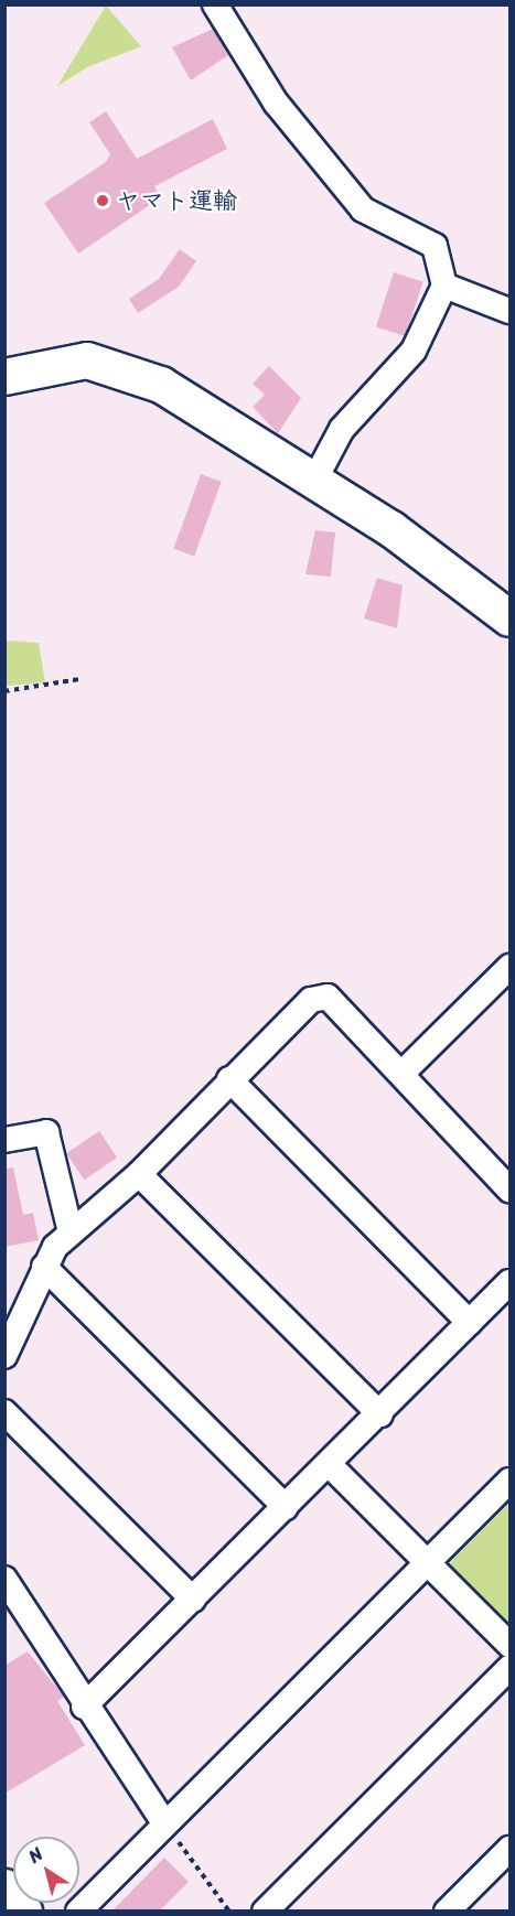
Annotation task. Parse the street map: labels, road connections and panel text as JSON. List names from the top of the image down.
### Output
{
  "places": ["ヤマト運輸"],
  "north": "top left"
}
